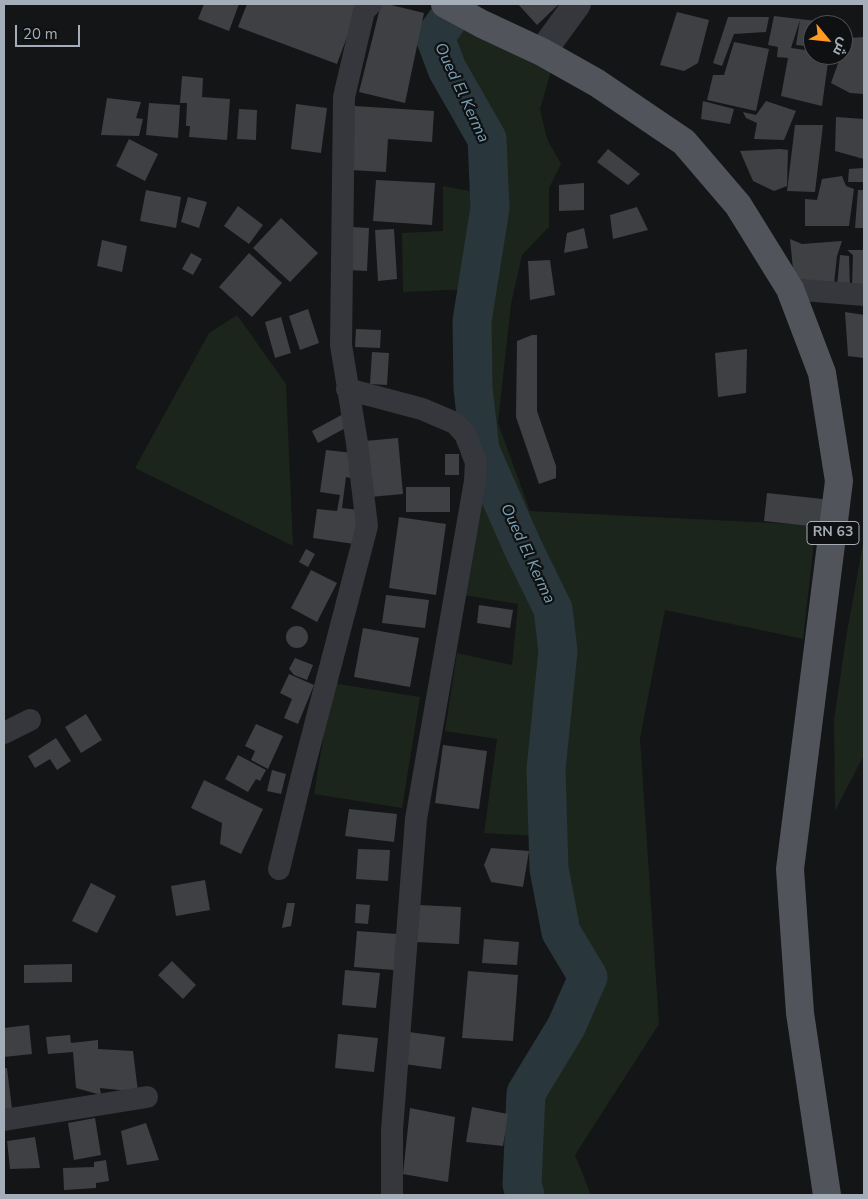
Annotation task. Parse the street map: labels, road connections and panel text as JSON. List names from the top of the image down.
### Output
{
  "streets": {
    "main road": ["RN 63"]
  },
  "water": ["Oued El Kerma"],
  "scale_bar": "20 m",
  "north": "bottom right"
}
